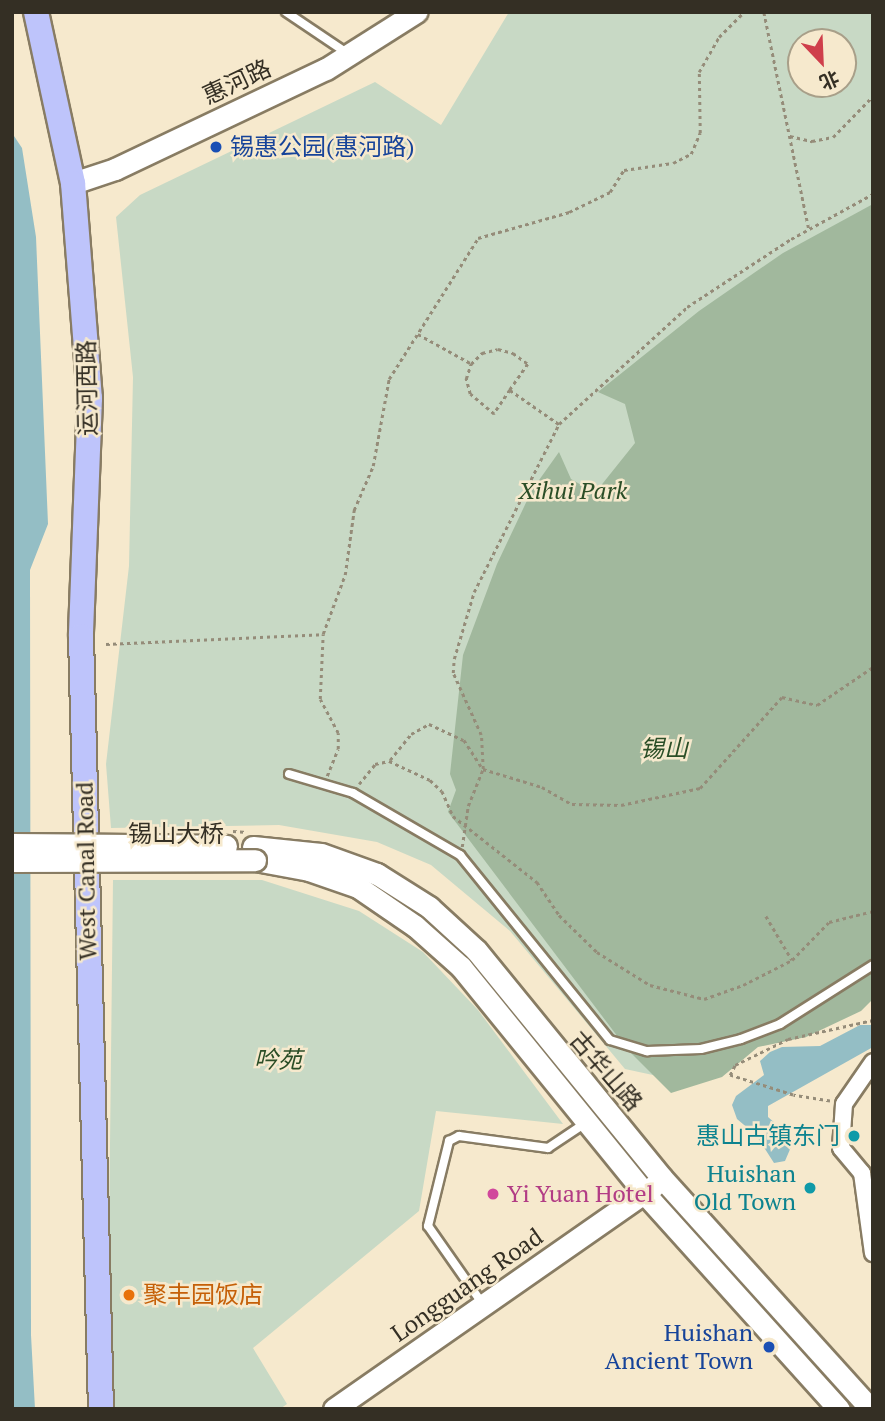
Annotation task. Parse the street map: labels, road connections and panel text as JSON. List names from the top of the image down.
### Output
{
  "streets": {
    "main road": [
      "惠河路",
      "运河西路",
      "锡山大桥",
      "West Canal Road",
      "古华山路",
      "Longguang Road"
    ]
  },
  "crossings": [
    ["惠河路", "运河西路"],
    ["运河西路", "West Canal Road"],
    ["锡山大桥", "古华山路"],
    ["古华山路", "Longguang Road"]
  ],
  "parks": ["Xihui Park", "锡山", "吟苑"],
  "places": [
    "锡惠公园(惠河路)",
    "惠山古镇东门",
    "Huishan Old Town",
    "Yi Yuan Hotel",
    "聚丰园饭店",
    "Huishan Ancient Town"
  ],
  "north": "bottom right"
}
